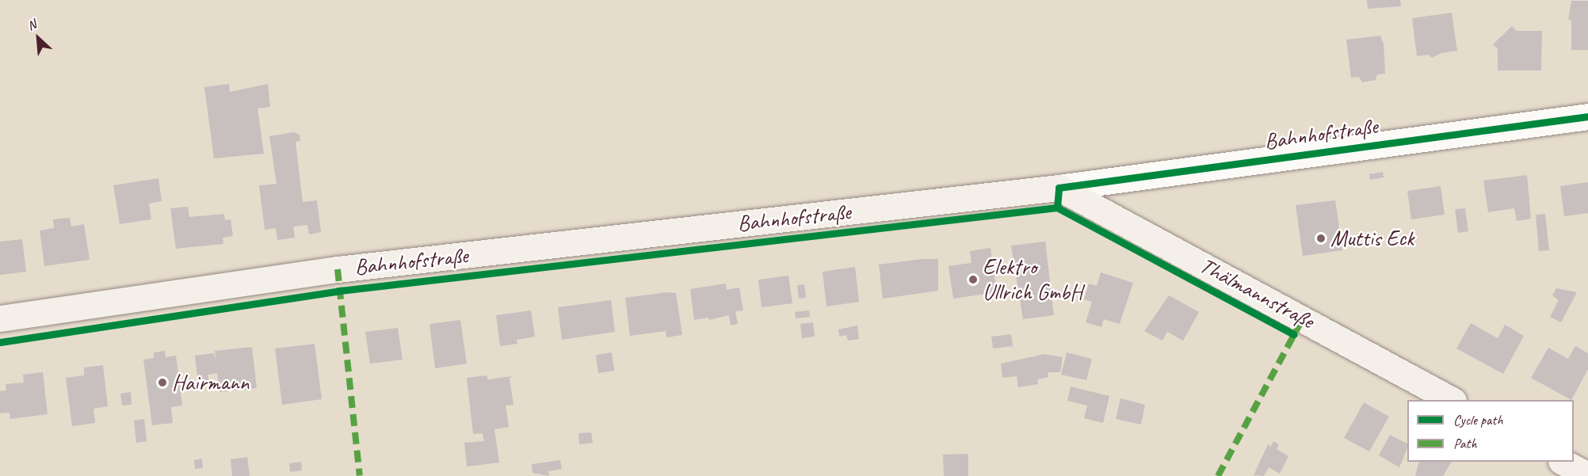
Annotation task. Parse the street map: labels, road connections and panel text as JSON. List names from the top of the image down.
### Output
{
  "streets": {
    "main road": ["Bahnhofstraße", "Thälmannstraße"]
  },
  "crossings": [
    ["Bahnhofstraße", "Thälmannstraße"]
  ],
  "places": ["Muttis Eck", "Elektro Ullrich GmbH", "Hairmann"],
  "legend": ["Cycle path", "Path"],
  "north": "top left"
}
